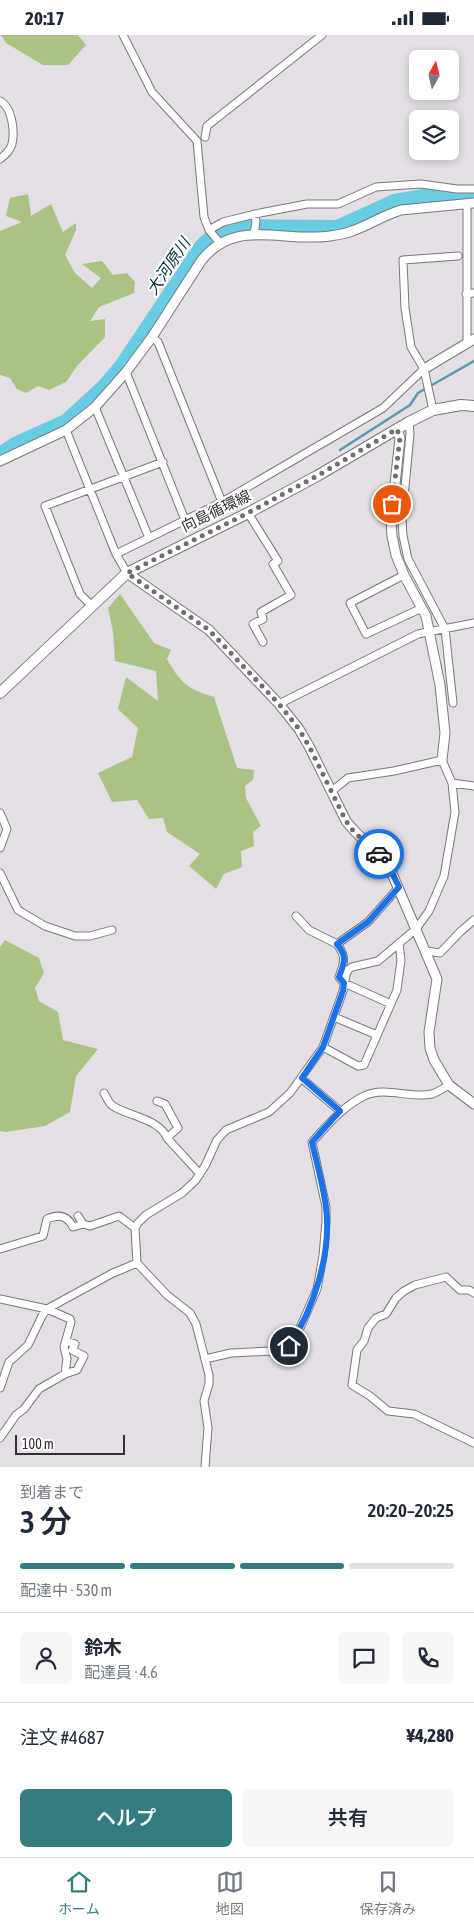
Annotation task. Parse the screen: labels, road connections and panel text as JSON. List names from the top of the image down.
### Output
{
  "streets": {
    "main road": ["向島循環線"]
  },
  "water": ["大河原川"],
  "scale_bar": "100 m",
  "north": "top",
  "page": {
    "status": "20:17",
    "scale": "100 m",
    "heading": ["3 分", "到着まで", "20:20–20:25"],
    "panel": [
      "鈴木",
      "配達員 · 4.6",
      "注文 #4687",
      "¥4,280"
    ],
    "bar": "配達中 · 530 m",
    "buttons": ["ヘルプ", "共有"],
    "tabs": ["ホーム", "地図", "保存済み"]
  }
}
